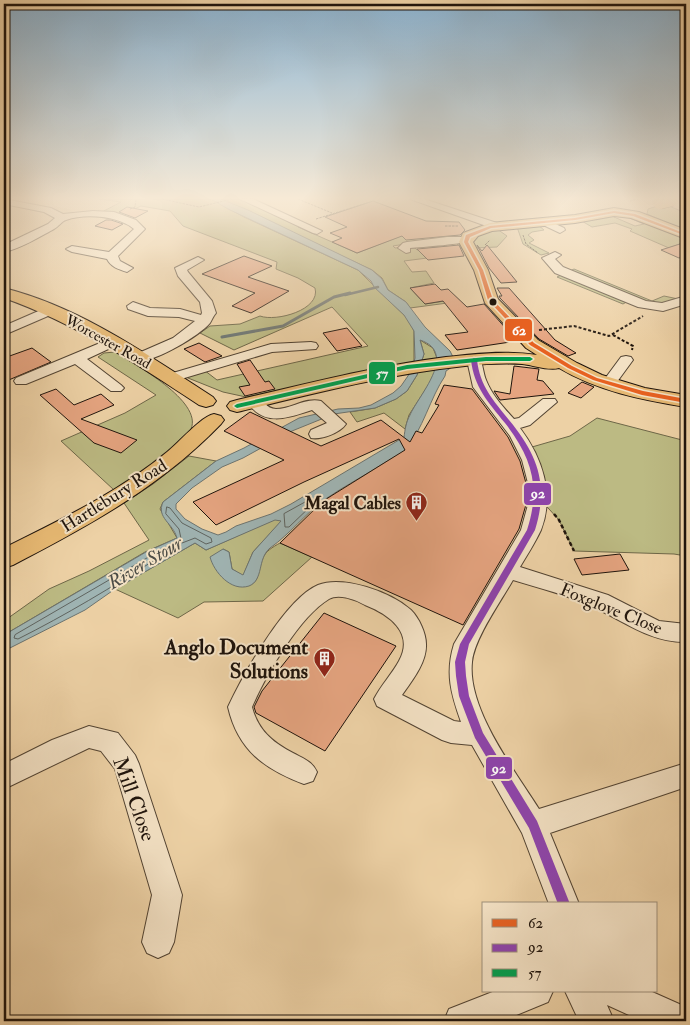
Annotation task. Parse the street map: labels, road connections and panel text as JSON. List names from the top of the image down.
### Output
{
  "streets": {
    "main road": ["Worcester Road", "Hartlebury Road"],
    "street": ["Foxglove Close", "Mill Close"]
  },
  "crossings": [
    ["Worcester Road", "Hartlebury Road"]
  ],
  "water": ["River Stour"],
  "places": {
    "building": ["Magal Cables", "Anglo Document Solutions"]
  },
  "lines": ["transit line 62", "transit line 57", "transit line 92"],
  "legend": ["62", "92", "57"]
}
